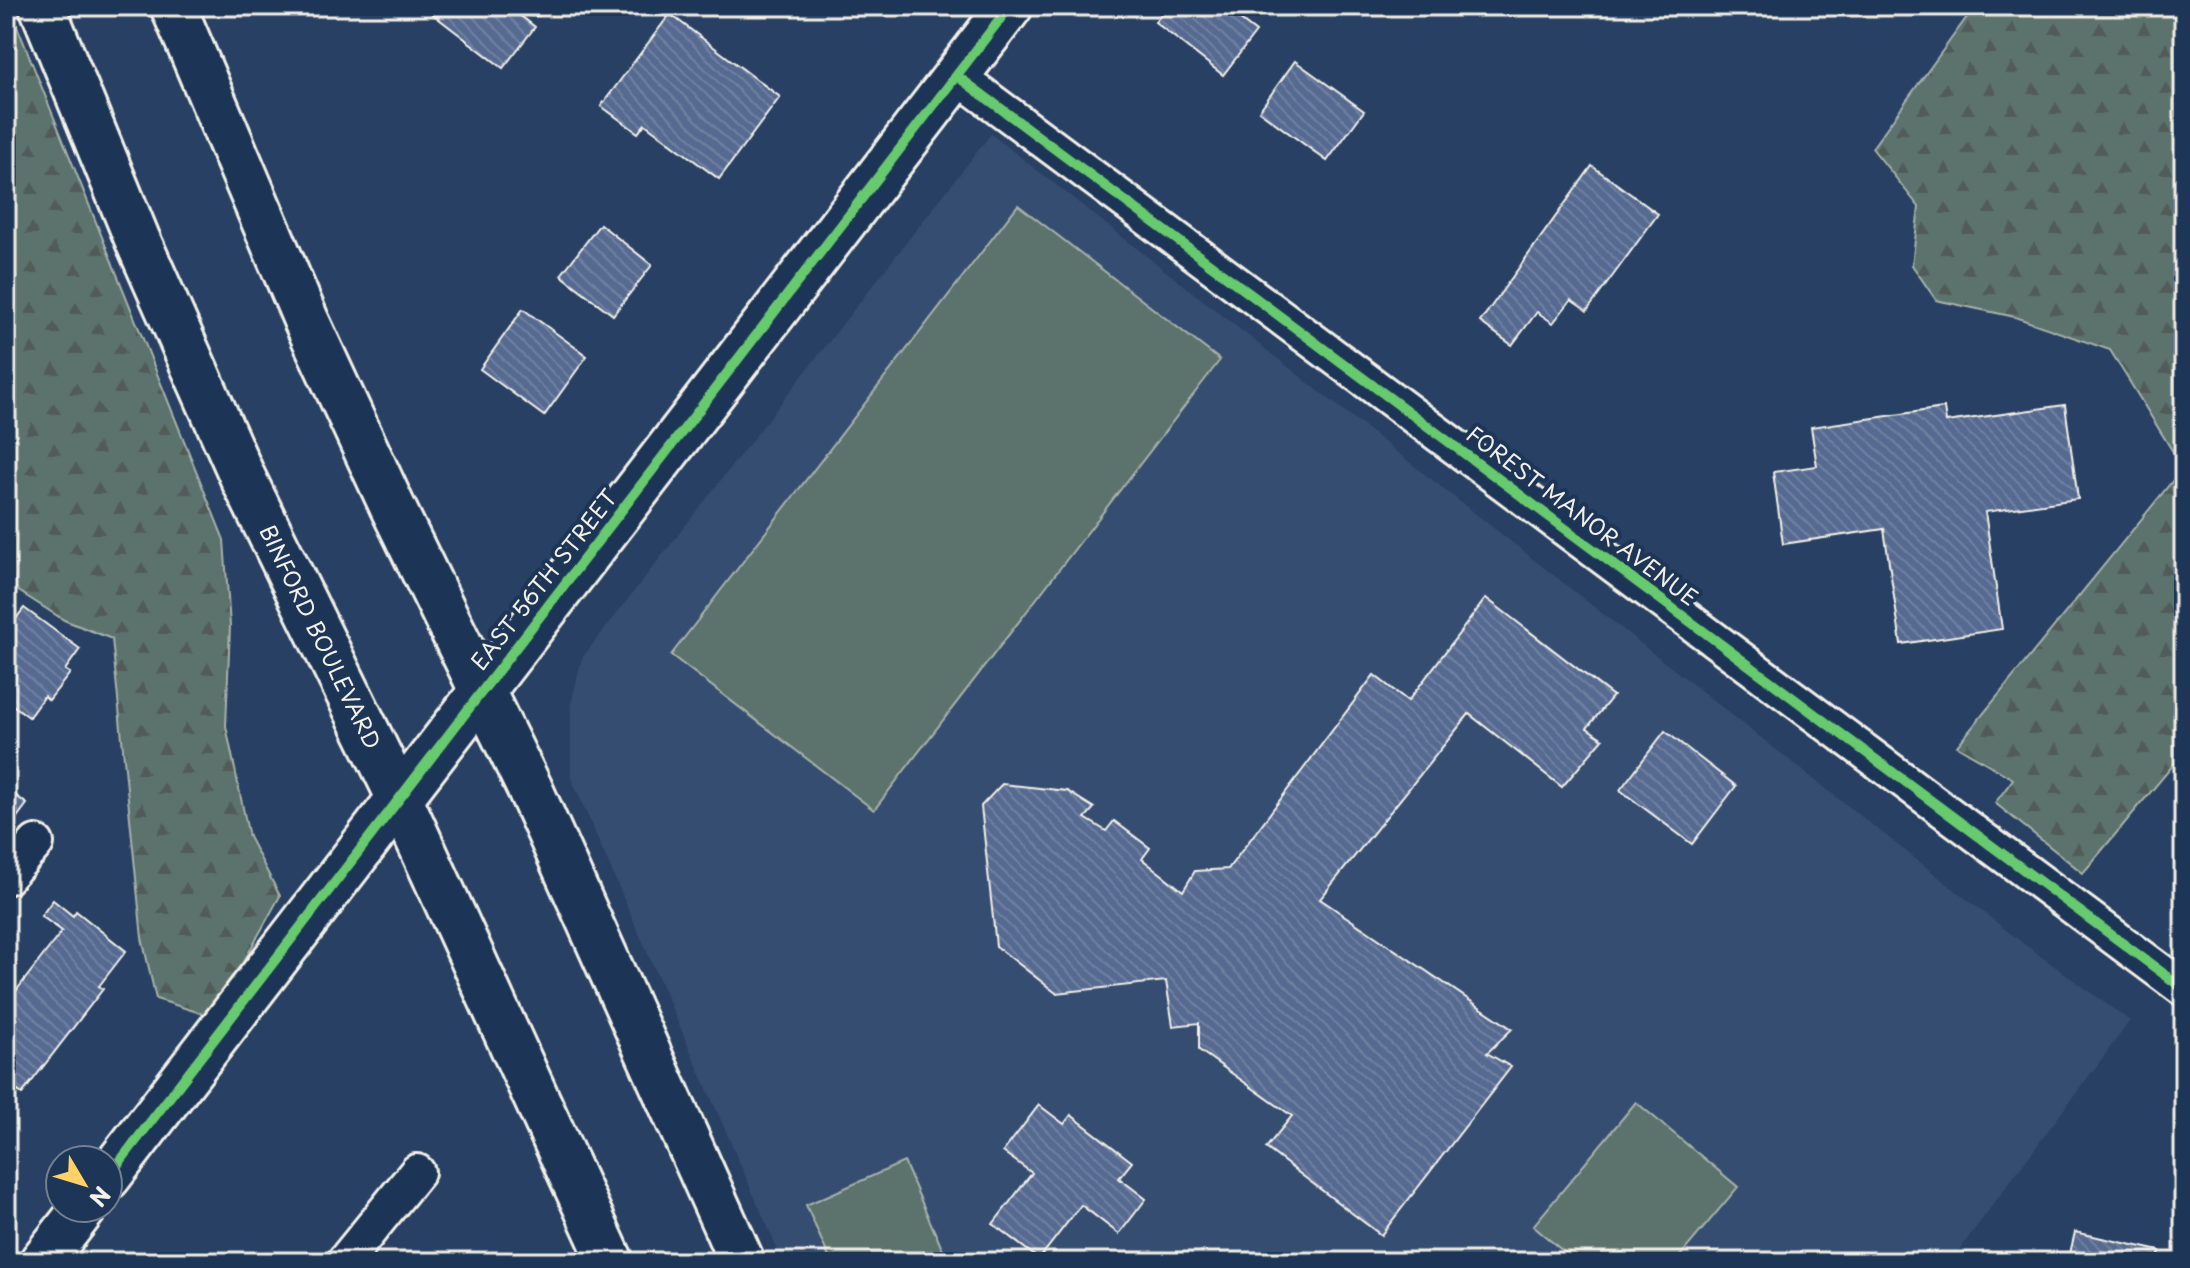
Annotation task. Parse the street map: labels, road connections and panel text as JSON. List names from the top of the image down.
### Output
{
  "streets": {
    "main road": ["EAST 56TH STREET", "BINFORD BOULEVARD"],
    "street": ["FOREST MANOR AVENUE"]
  },
  "crossings": [
    ["FOREST MANOR AVENUE", "EAST 56TH STREET"],
    ["EAST 56TH STREET", "BINFORD BOULEVARD"]
  ],
  "north": "bottom right"
}
